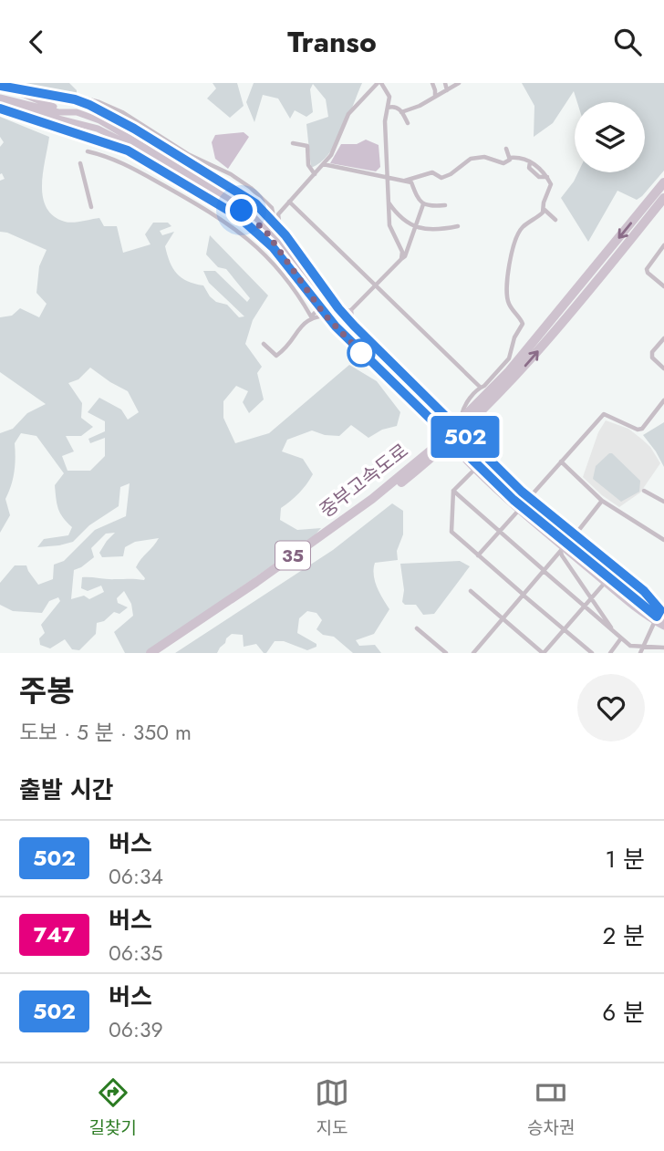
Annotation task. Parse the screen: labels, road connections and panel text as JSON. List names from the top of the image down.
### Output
{
  "streets": {
    "highway": ["중부고속도로", "35"]
  },
  "lines": ["bus line 502"],
  "page": {
    "header": "Transo",
    "on_map": "502",
    "heading": [
      ["주봉", "도보 · 5 분 · 350 m"],
      "출발 시간"
    ],
    "list": [
      {
        "mark": "502",
        "name": "버스",
        "note": "06:34",
        "value": "1 분"
      },
      {
        "mark": "747",
        "name": "버스",
        "note": "06:35",
        "value": "2 분"
      },
      {
        "mark": "502",
        "name": "버스",
        "note": "06:39",
        "value": "6 분"
      }
    ],
    "tabs": ["길찾기", "지도", "승차권"]
  }
}
